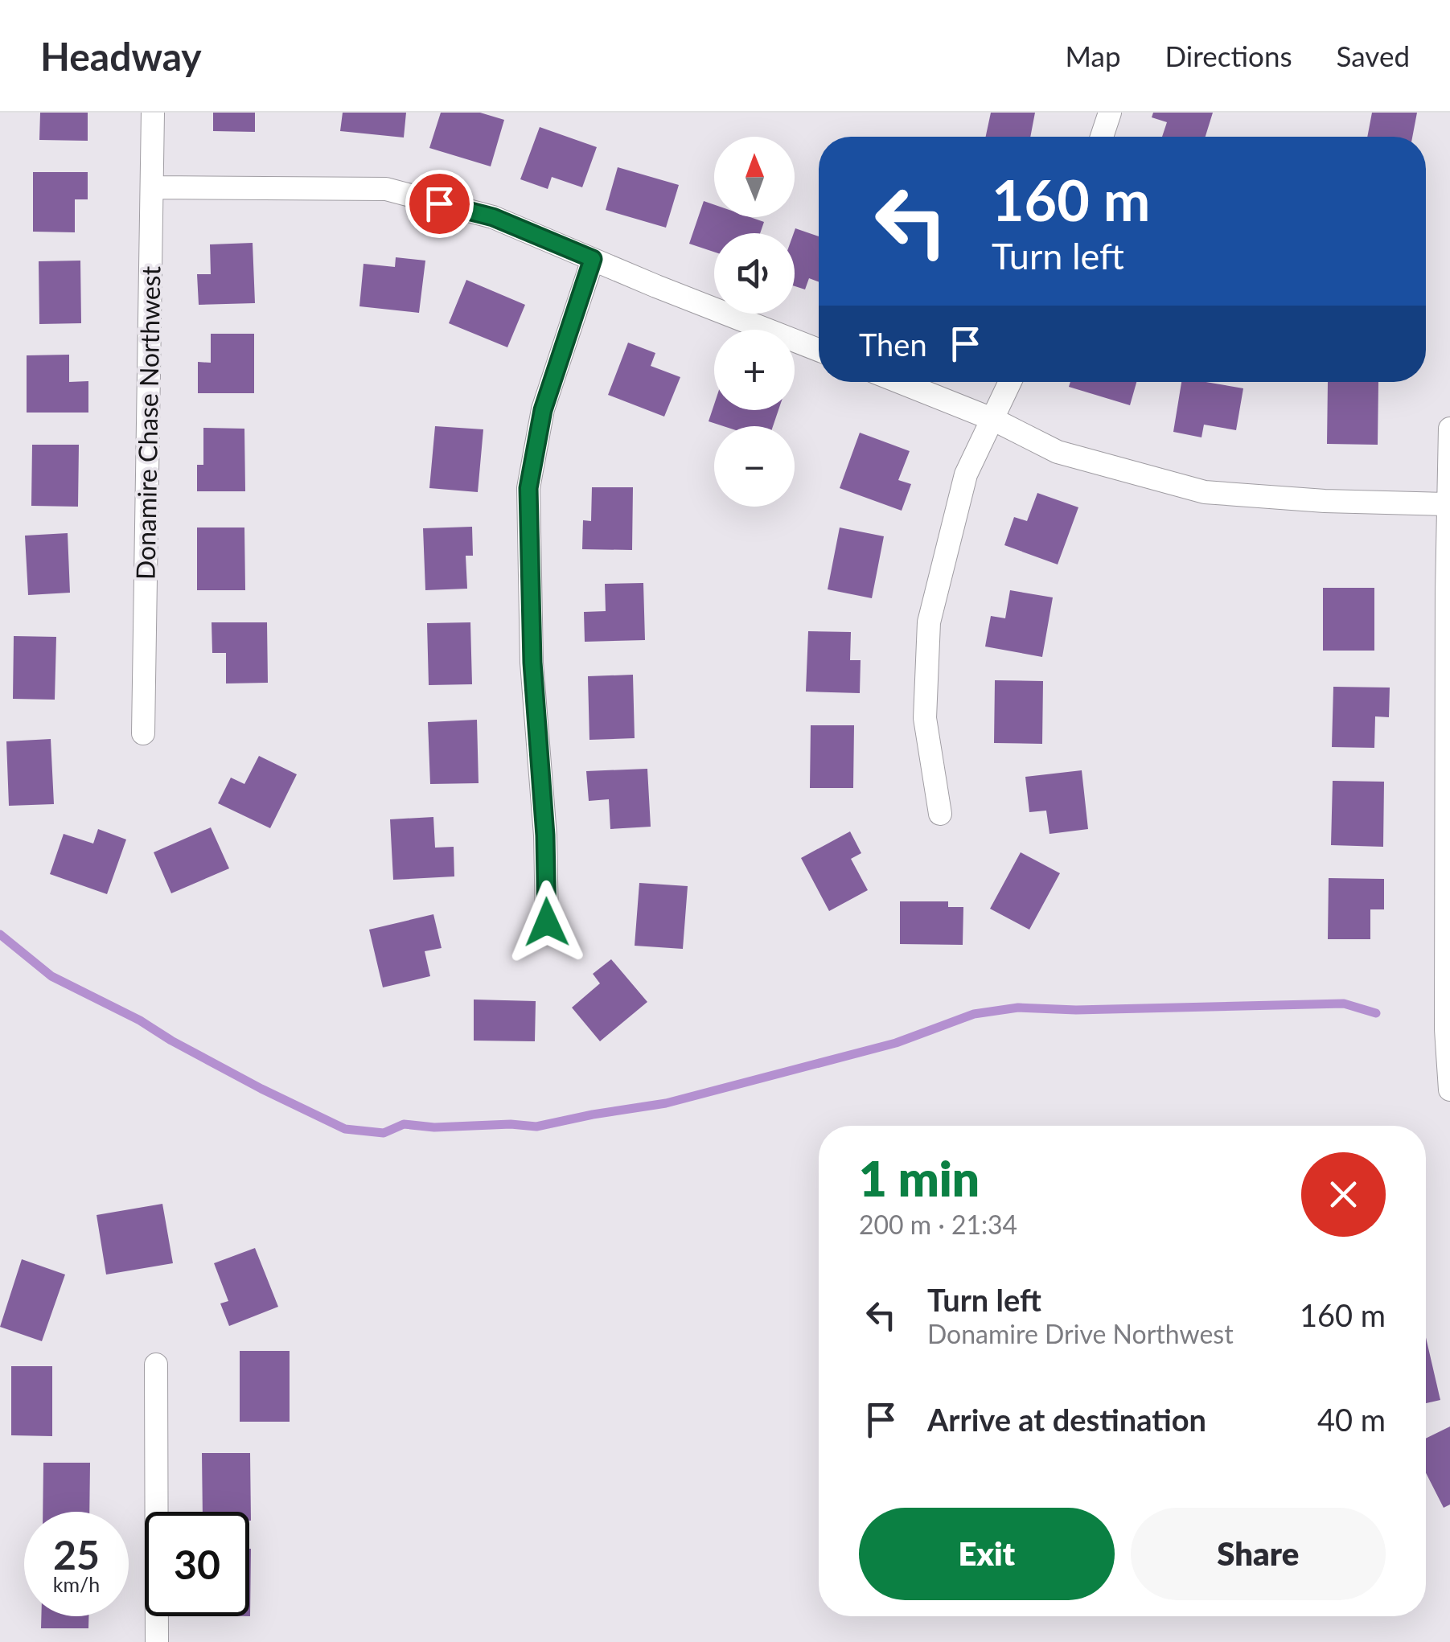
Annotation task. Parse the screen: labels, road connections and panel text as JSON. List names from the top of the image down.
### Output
{
  "streets": {
    "street": ["Donamire Chase Northwest"]
  },
  "north": "top",
  "page": {
    "header": "Headway",
    "nav": ["Map", "Directions", "Saved"],
    "map_buttons": ["+", "−"],
    "turn": ["160 m", "Turn left"],
    "then": "Then",
    "heading": ["1 min", "200 m · 21:34"],
    "list": [
      {
        "name": "Turn left",
        "note": "Donamire Drive Northwest",
        "value": "160 m"
      },
      {
        "name": "Arrive at destination",
        "value": "40 m"
      }
    ],
    "buttons": ["Exit", "Share"],
    "speed": "25 km/h",
    "limit": "30"
  }
}
